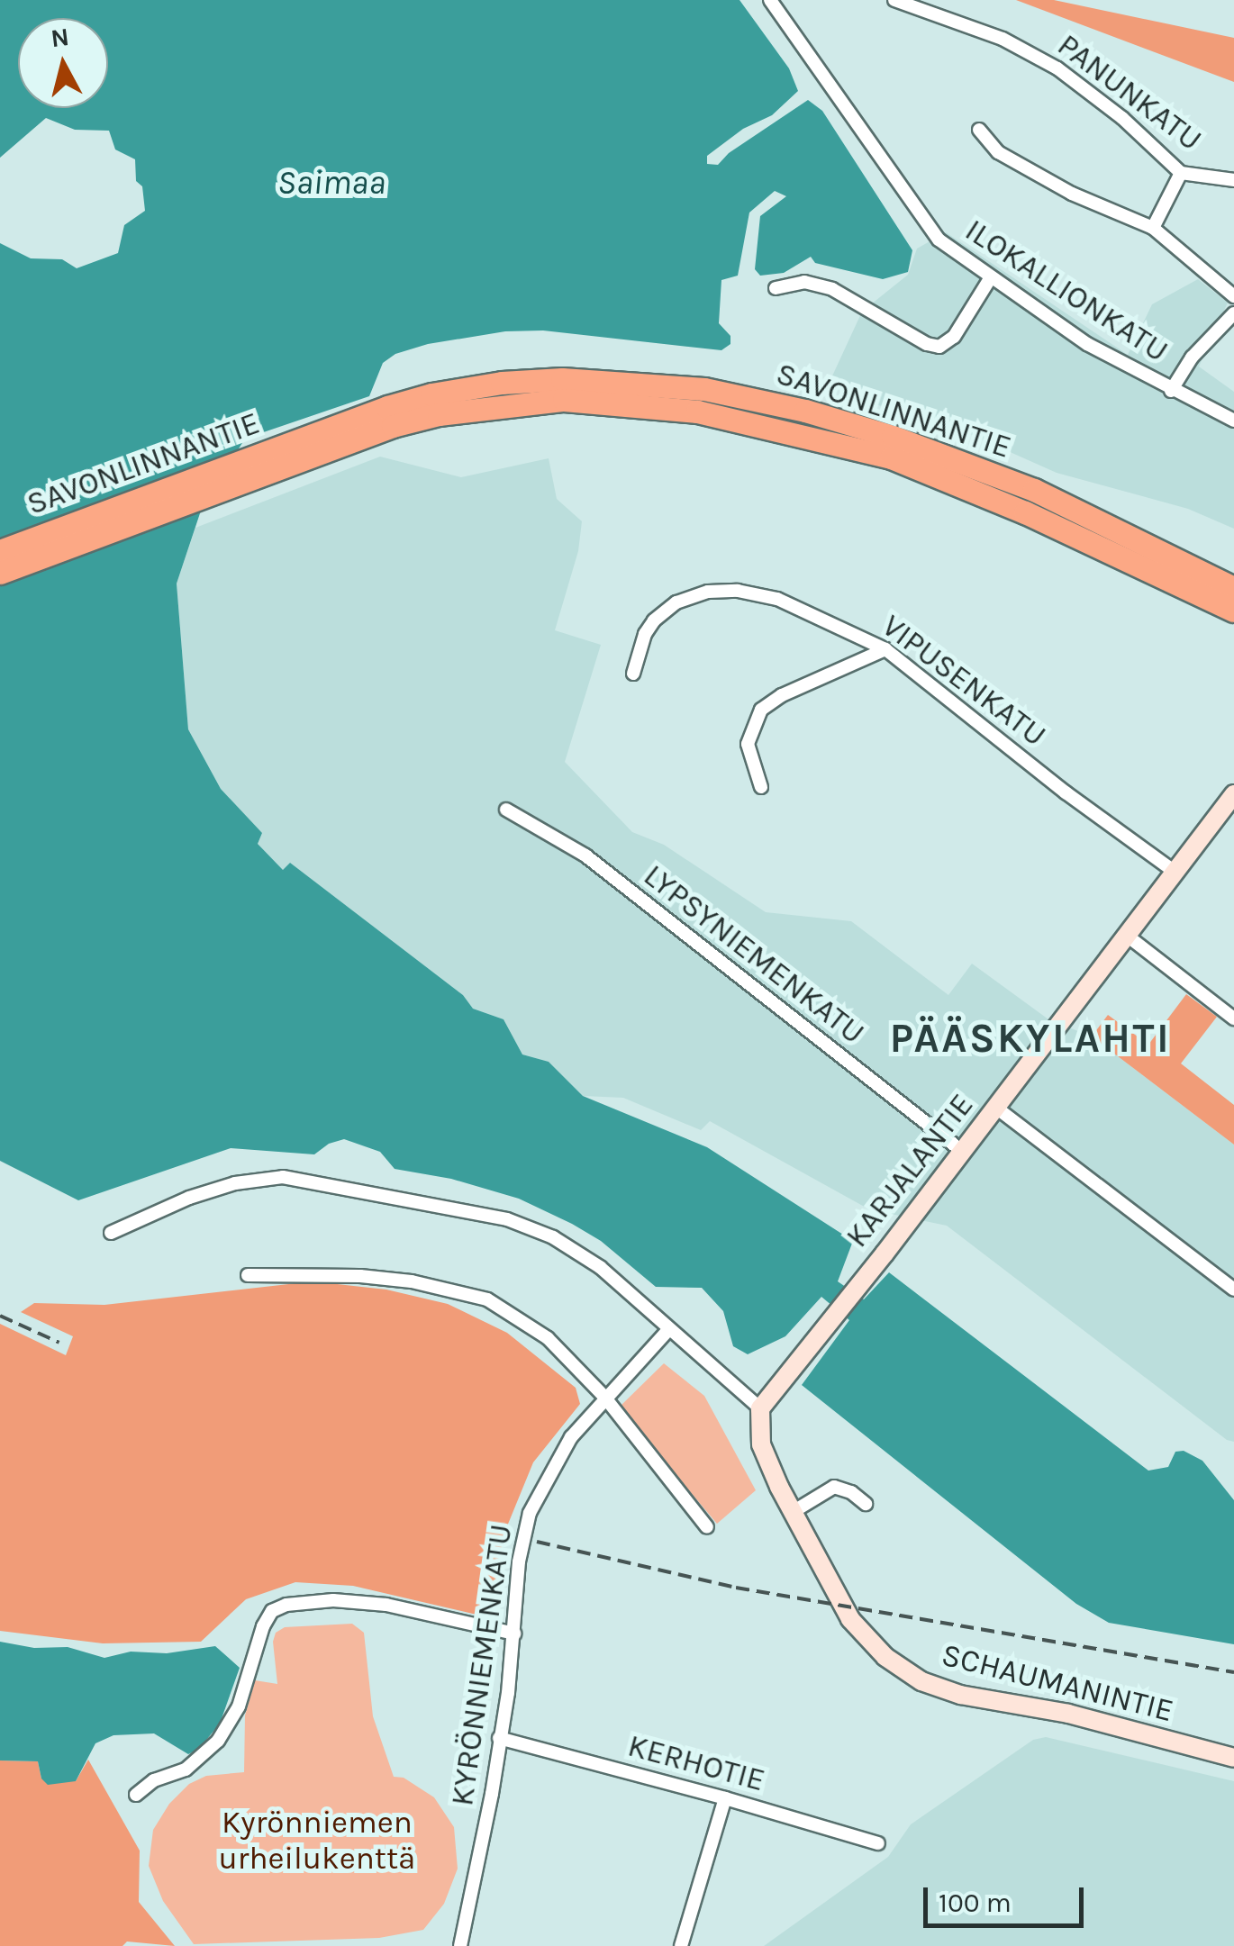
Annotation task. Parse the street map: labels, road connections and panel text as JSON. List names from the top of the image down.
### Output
{
  "streets": {
    "highway": ["SAVONLINNANTIE"],
    "street": [
      "PANUNKATU",
      "ILOKALLIONKATU",
      "VIPUSENKATU",
      "LYPSYNIEMENKATU",
      "KARJALANTIE",
      "KYRÖNNIEMENKATU",
      "SCHAUMANINTIE",
      "KERHOTIE"
    ]
  },
  "crossings": [
    ["VIPUSENKATU", "KARJALANTIE"],
    ["LYPSYNIEMENKATU", "KARJALANTIE"],
    ["KARJALANTIE", "SCHAUMANINTIE"],
    ["KYRÖNNIEMENKATU", "KERHOTIE"]
  ],
  "districts": ["PÄÄSKYLAHTI"],
  "water": ["Saimaa"],
  "parks": ["Kyrönniemen urheilukenttä"],
  "scale_bar": "100 m",
  "north": "top"
}
